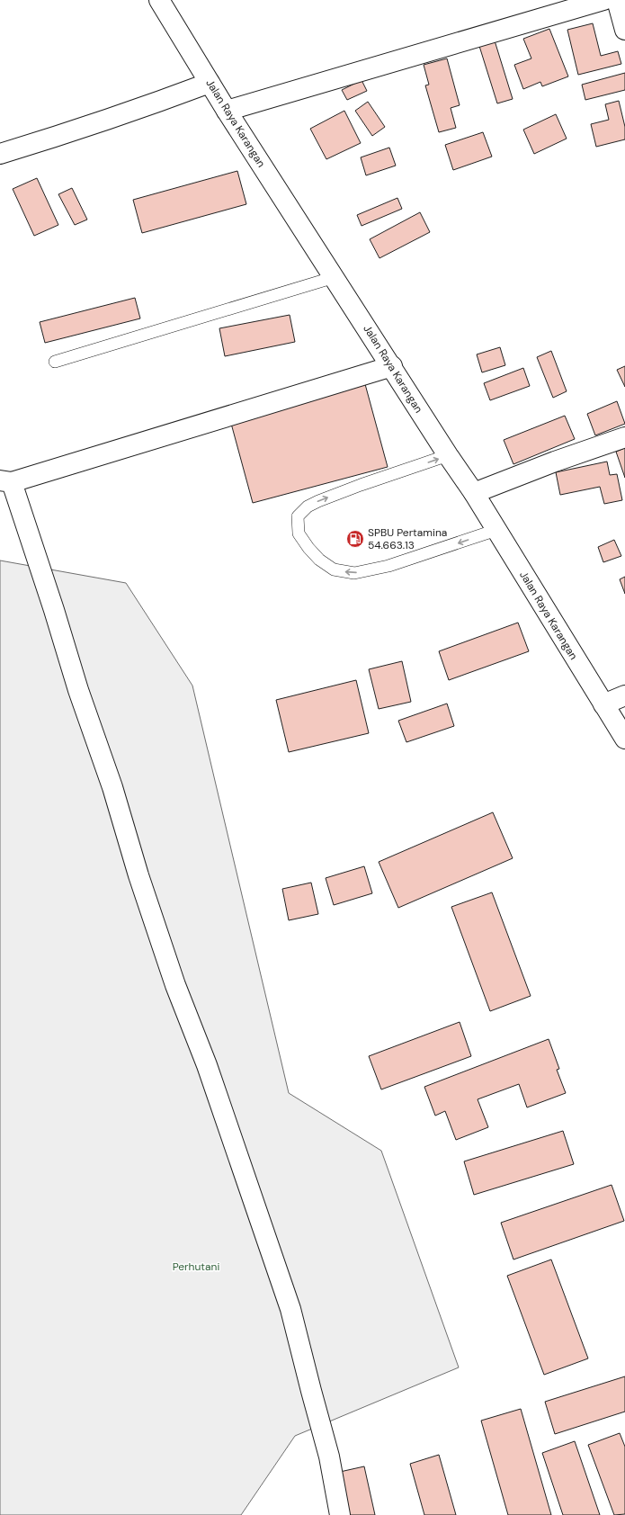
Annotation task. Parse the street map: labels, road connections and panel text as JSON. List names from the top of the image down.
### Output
{
  "streets": {
    "main road": ["Jalan Raya Karangan"]
  },
  "parks": ["Perhutani"],
  "places": {
    "fuel station": ["SPBU Pertamina 54.663.13"]
  }
}
